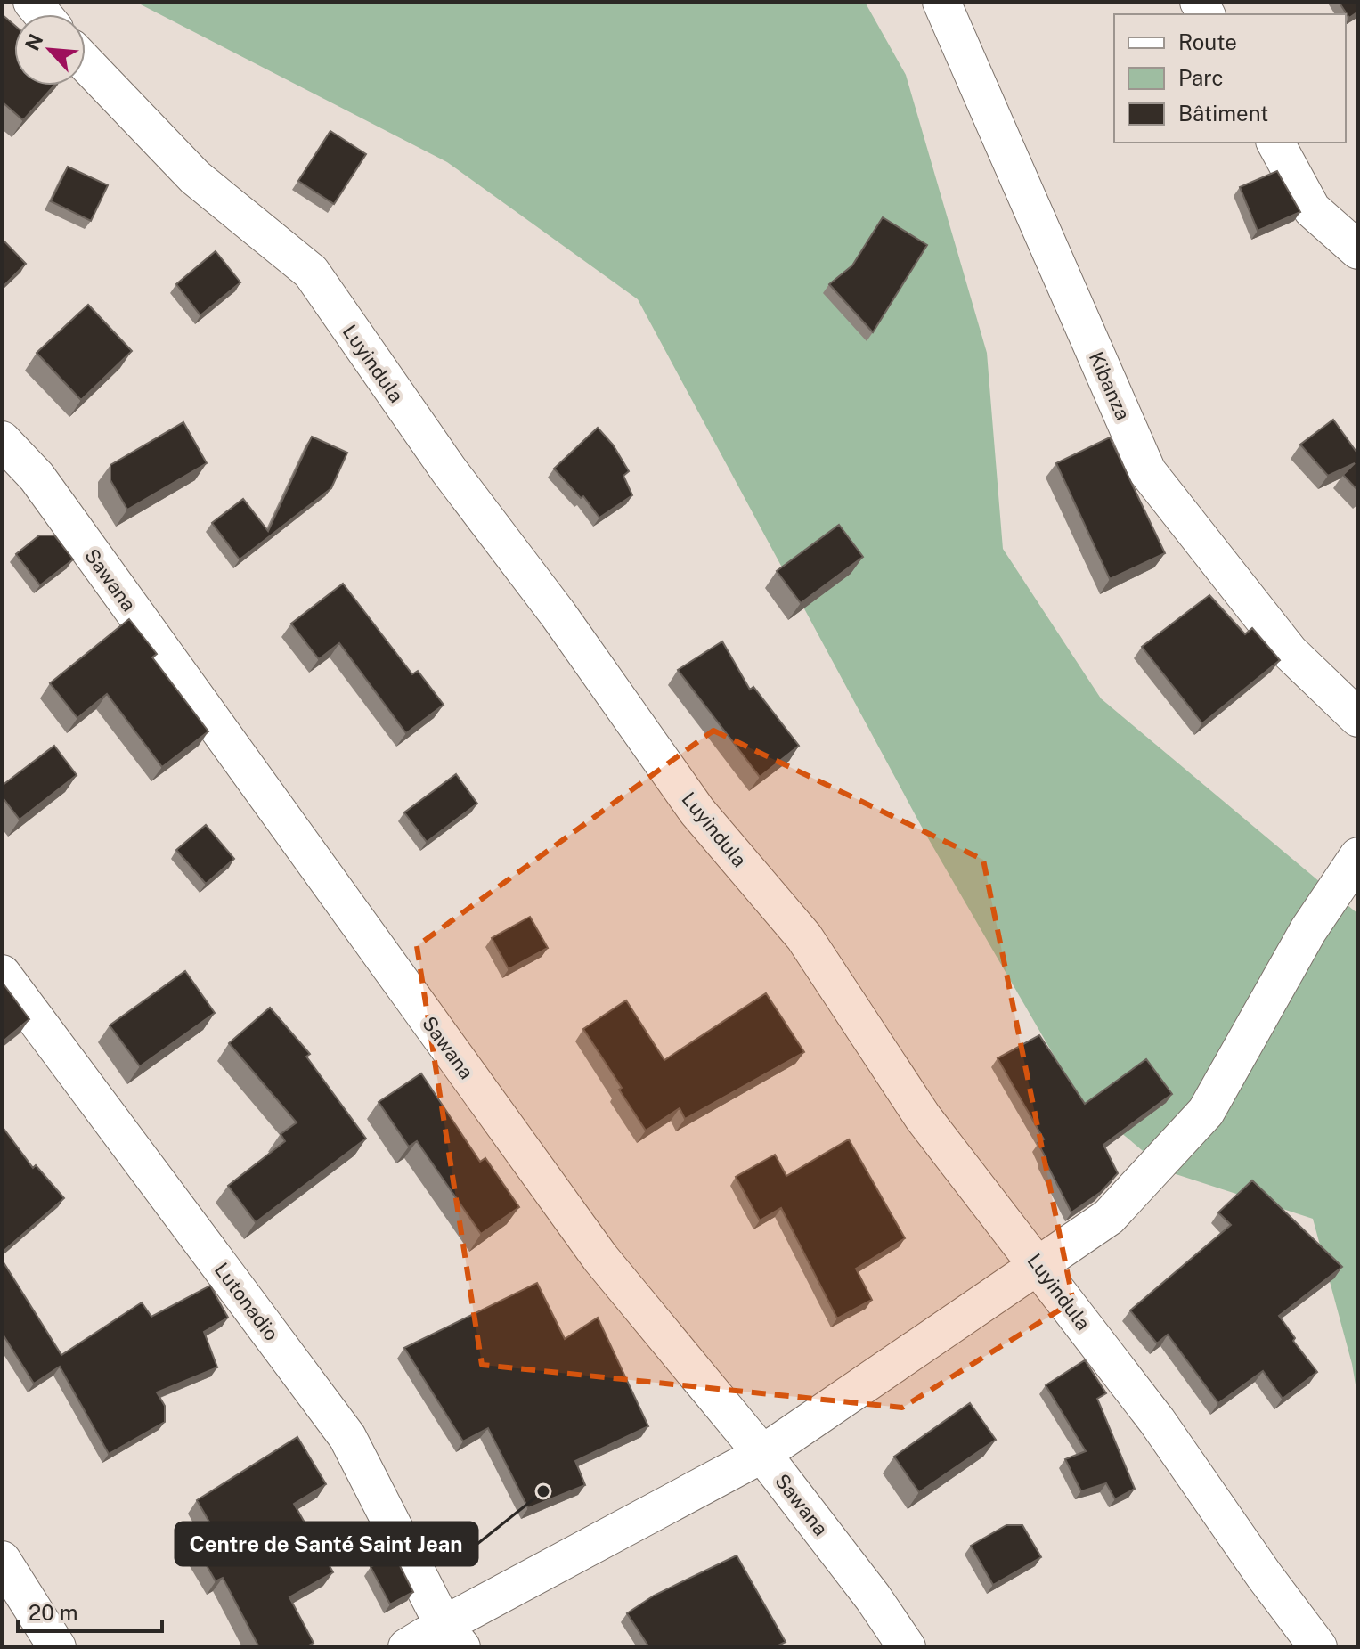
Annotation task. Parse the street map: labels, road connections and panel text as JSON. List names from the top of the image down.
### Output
{
  "streets": {
    "street": [
      "Luyindula",
      "Kibanza",
      "Sawana",
      "Lutonadio"
    ]
  },
  "places": ["Centre de Santé Saint Jean"],
  "legend": ["Route", "Parc", "Bâtiment"],
  "scale_bar": "20 m",
  "north": "top left"
}
